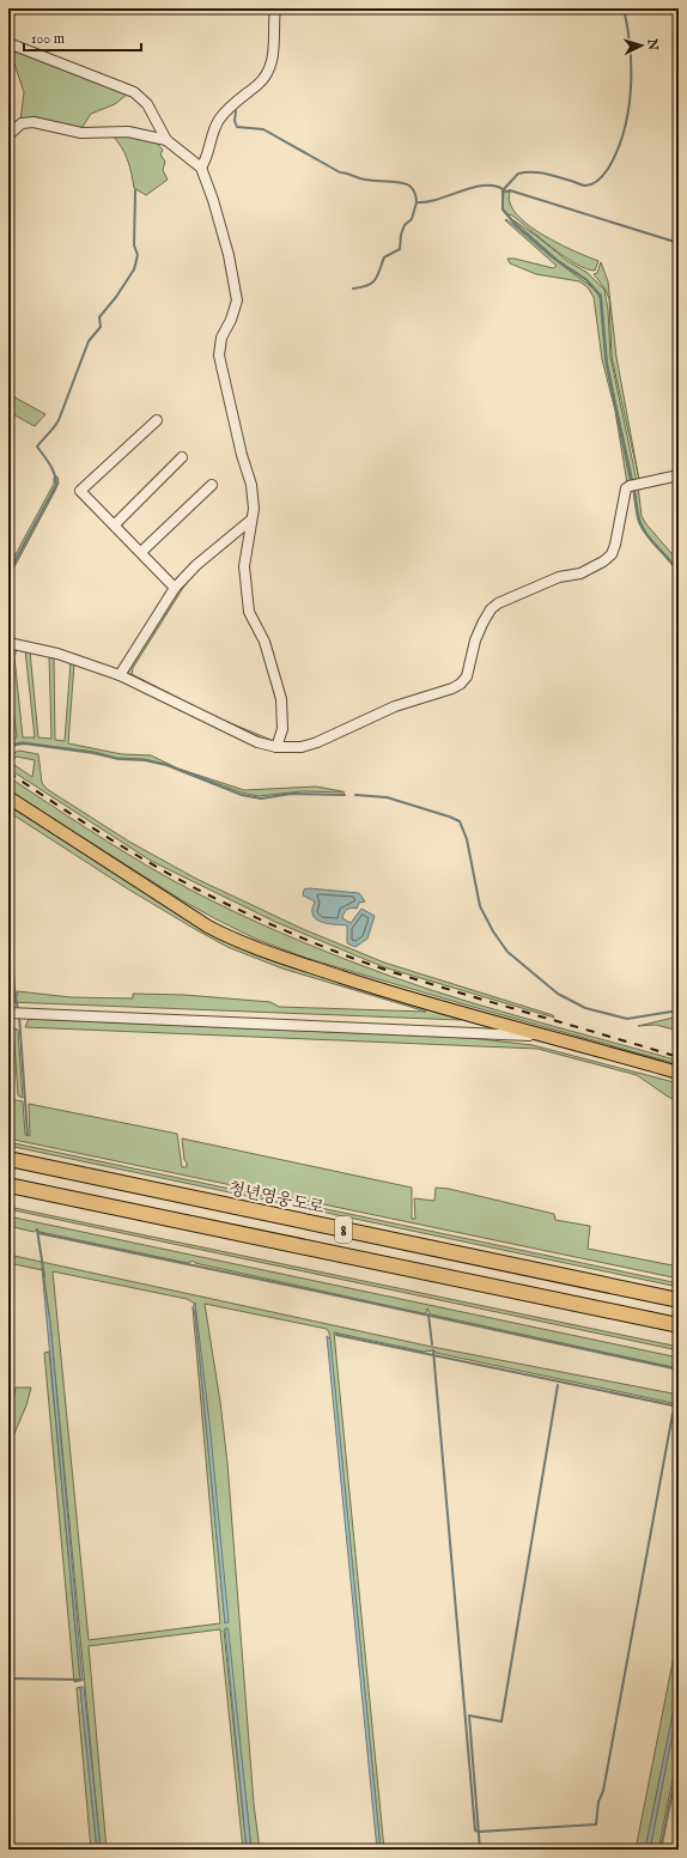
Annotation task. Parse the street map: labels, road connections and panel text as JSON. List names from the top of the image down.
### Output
{
  "streets": {
    "highway": ["청년영웅도로", "8"]
  },
  "scale_bar": "100 m",
  "north": "right"
}
